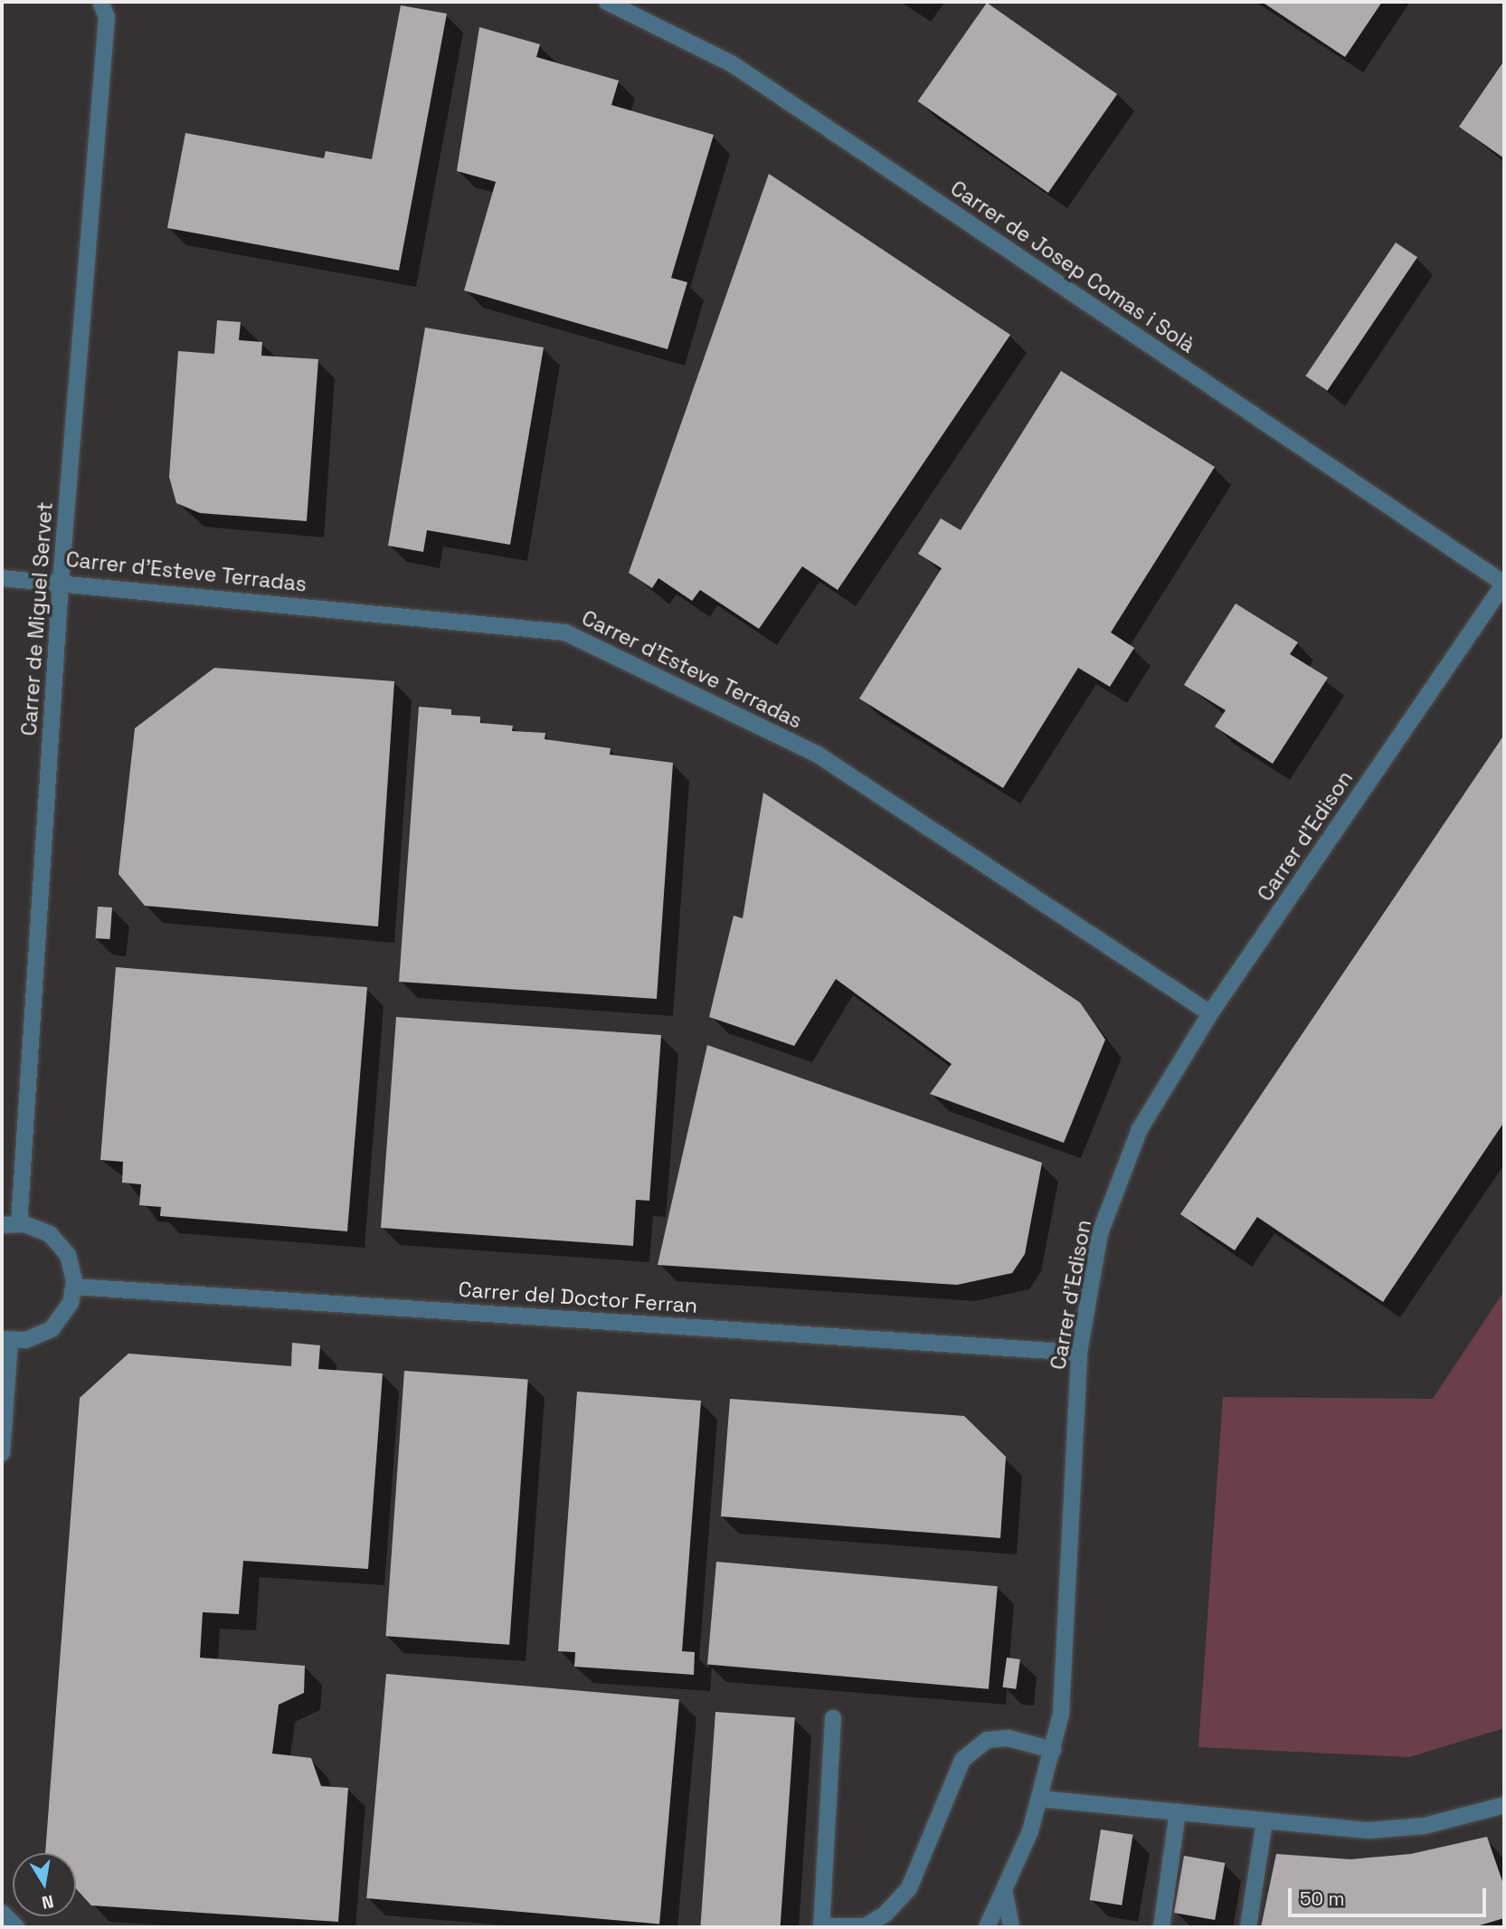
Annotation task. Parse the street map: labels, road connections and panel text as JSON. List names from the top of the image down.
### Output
{
  "streets": {
    "street": [
      "Carrer de Josep Comas i Solà",
      "Carrer d'Esteve Terradas",
      "Carrer de Miguel Servet",
      "Carrer d'Edison",
      "Carrer del Doctor Ferran"
    ]
  },
  "crossings": [
    ["Carrer de Josep Comas i Solà", "Carrer d'Edison"],
    ["Carrer d'Esteve Terradas", "Carrer de Miguel Servet"],
    ["Carrer d'Esteve Terradas", "Carrer d'Edison"],
    ["Carrer d'Edison", "Carrer del Doctor Ferran"]
  ],
  "scale_bar": "50 m",
  "north": "bottom"
}
